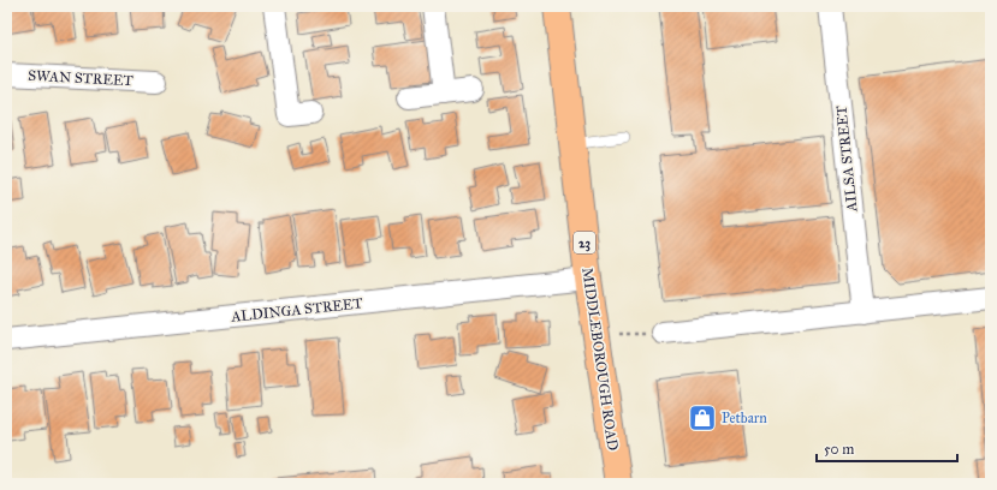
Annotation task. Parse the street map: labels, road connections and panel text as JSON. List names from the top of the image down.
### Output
{
  "streets": {
    "main road": ["23", "MIDDLEBOROUGH ROAD"],
    "street": ["SWAN STREET", "AILSA STREET", "ALDINGA STREET"]
  },
  "crossings": [
    ["ALDINGA STREET", "MIDDLEBOROUGH ROAD"]
  ],
  "places": {
    "shop": ["Petbarn"]
  },
  "scale_bar": "50 m"
}
